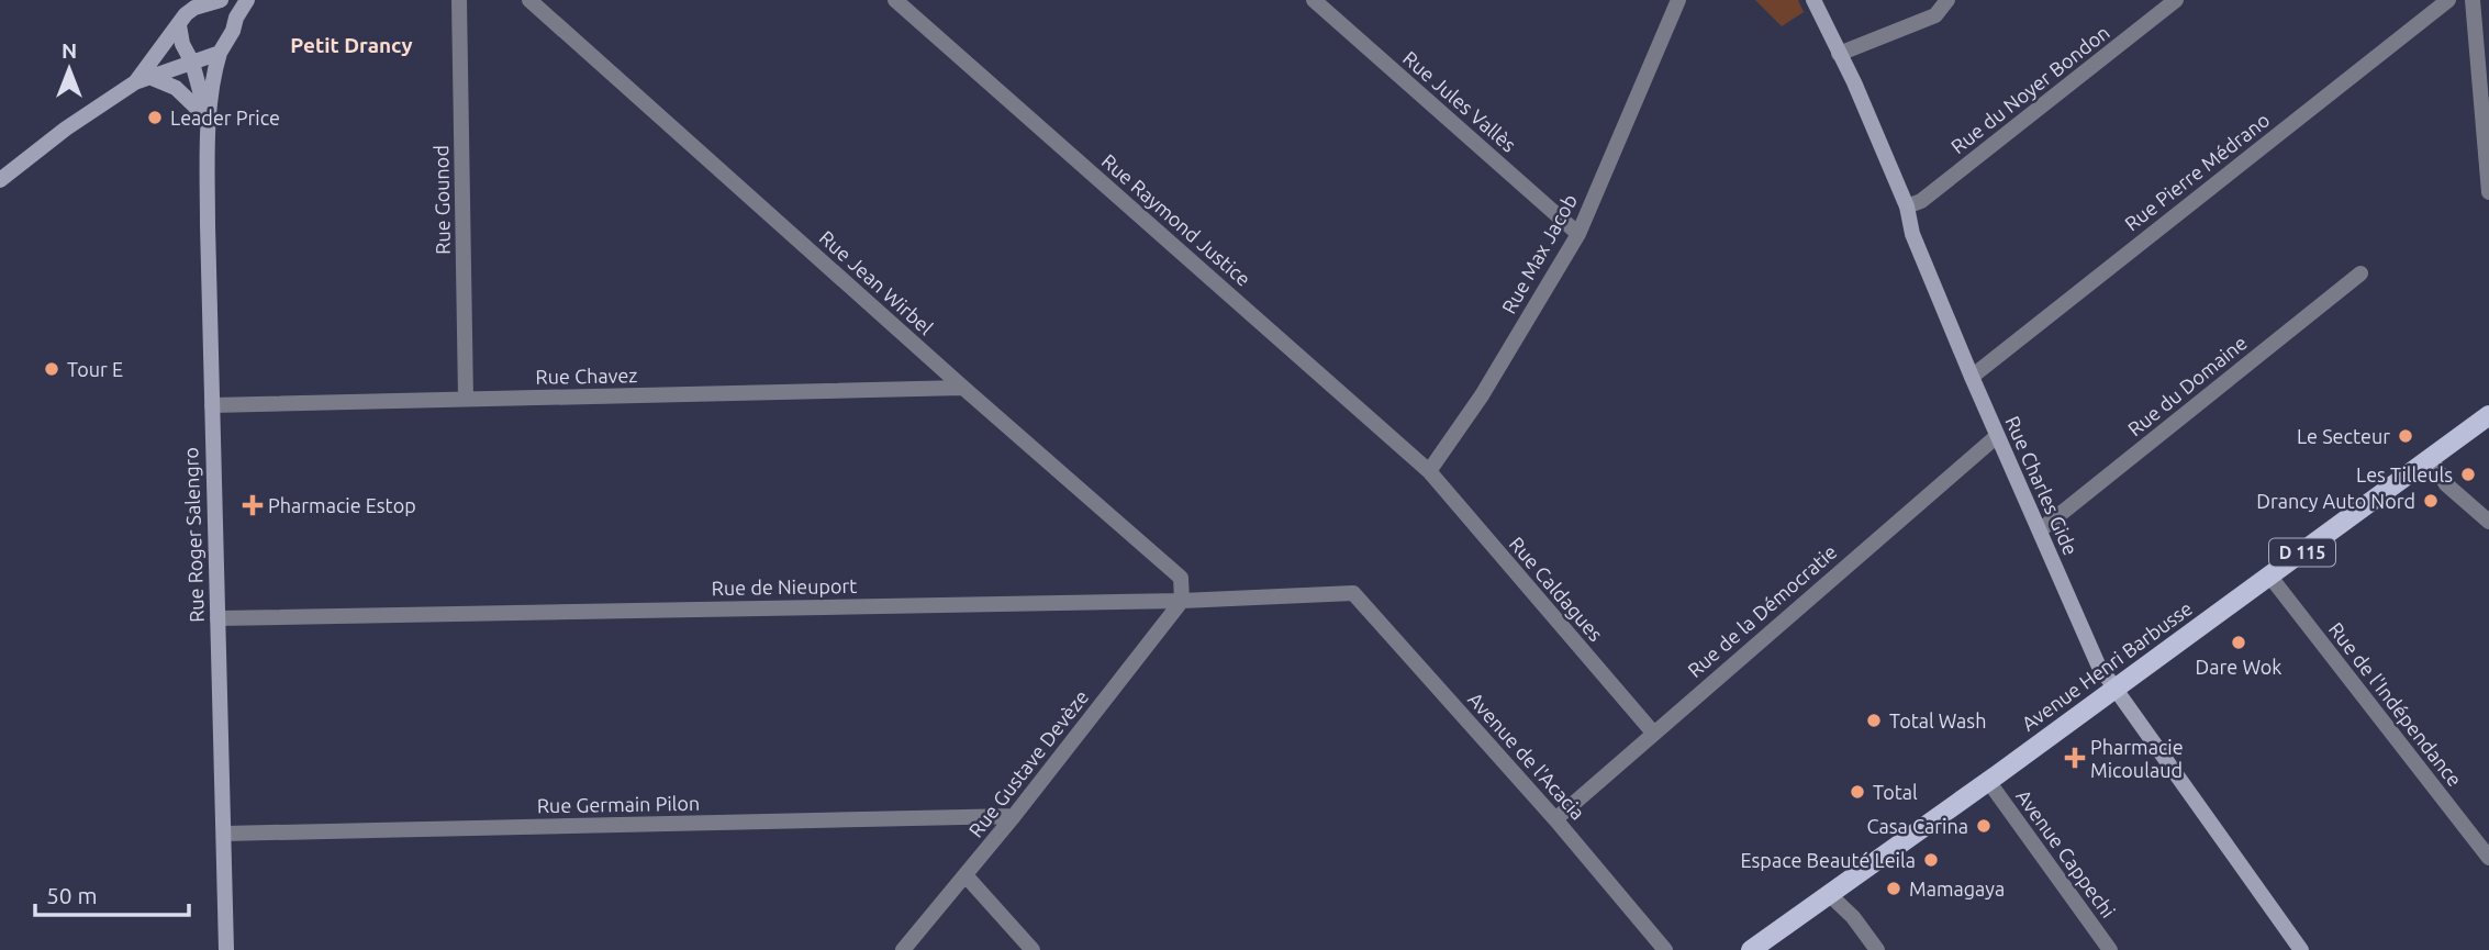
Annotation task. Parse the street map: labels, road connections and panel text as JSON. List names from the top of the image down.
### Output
{
  "streets": {
    "main road": [
      "Rue Charles Gide",
      "Rue Roger Salengro",
      "D 115",
      "Avenue Henri Barbusse"
    ],
    "street": [
      "Rue du Noyer Bondon",
      "Rue Jules Vallès",
      "Rue Pierre Médrano",
      "Rue Gounod",
      "Rue Raymond Justice",
      "Rue Max Jacob",
      "Rue Jean Wirbel",
      "Rue Chavez",
      "Rue du Domaine",
      "Rue de Nieuport",
      "Rue Caldagues",
      "Rue de la Démocratie",
      "Rue de l'Indépendance",
      "Avenue de l'Acacia",
      "Rue Gustave Devèze",
      "Rue Germain Pilon",
      "Avenue Cappechi"
    ]
  },
  "crossings": [
    ["Rue du Noyer Bondon", "Rue Charles Gide"],
    ["Rue Jules Vallès", "Rue Max Jacob"],
    ["Rue Pierre Médrano", "Rue Charles Gide"],
    ["Rue Gounod", "Rue Chavez"],
    ["Rue Raymond Justice", "Rue Max Jacob"],
    ["Rue Raymond Justice", "Rue Caldagues"],
    ["Rue Max Jacob", "Rue Caldagues"],
    ["Rue Jean Wirbel", "Rue Chavez"],
    ["Rue Jean Wirbel", "Rue de Nieuport"],
    ["Rue Jean Wirbel", "Rue Gustave Devèze"],
    ["Rue Chavez", "Rue Roger Salengro"],
    ["Rue du Domaine", "Rue Charles Gide"],
    ["Rue Charles Gide", "Rue de la Démocratie"],
    ["Rue Charles Gide", "Avenue Henri Barbusse"],
    ["Rue Roger Salengro", "Rue de Nieuport"],
    ["Rue Roger Salengro", "Rue Germain Pilon"],
    ["Rue de Nieuport", "Avenue de l'Acacia"],
    ["Rue de Nieuport", "Rue Gustave Devèze"],
    ["Rue Caldagues", "Rue de la Démocratie"],
    ["Rue de la Démocratie", "Avenue de l'Acacia"],
    ["Avenue Henri Barbusse", "Rue de l'Indépendance"],
    ["Avenue Henri Barbusse", "Avenue Cappechi"],
    ["Rue Gustave Devèze", "Rue Germain Pilon"]
  ],
  "districts": ["Petit Drancy"],
  "places": {
    "other": [
      "Leader Price",
      "Tour E",
      "Le Secteur",
      "Les Tilleuls",
      "Drancy Auto Nord",
      "Dare Wok",
      "Total Wash",
      "Total",
      "Casa Carina",
      "Espace Beauté Leila",
      "Mamagaya"
    ],
    "health": ["Pharmacie Estop", "Pharmacie Micoulaud"]
  },
  "scale_bar": "50 m",
  "north": "top"
}
